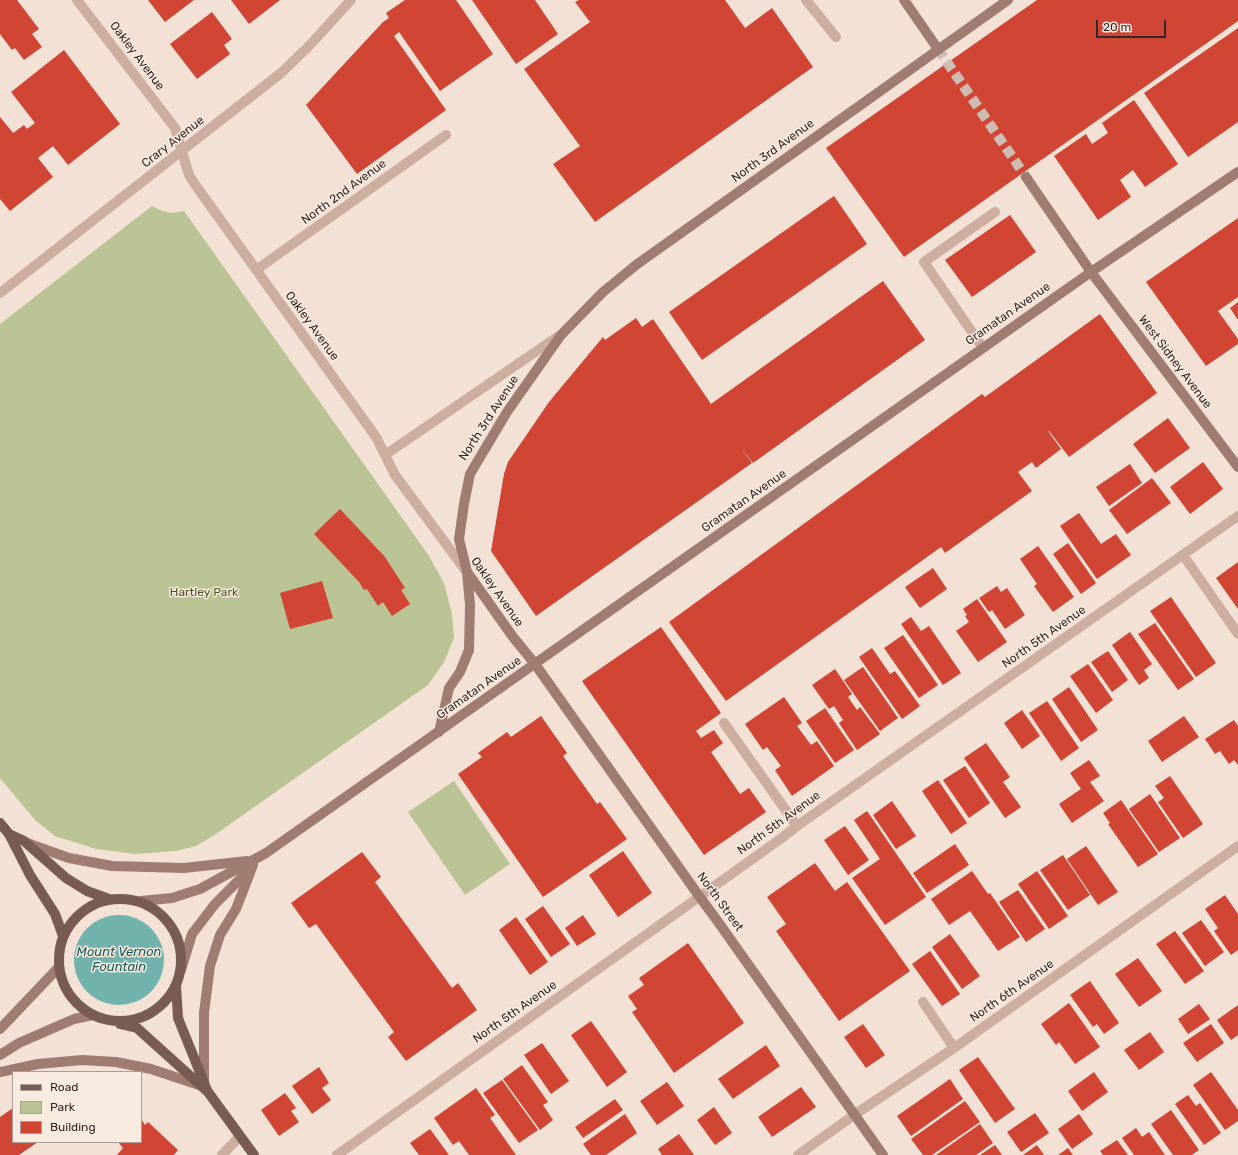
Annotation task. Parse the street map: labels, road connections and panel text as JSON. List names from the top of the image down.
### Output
{
  "streets": {
    "main road": [
      "Oakley Avenue",
      "North 3rd Avenue",
      "Gramatan Avenue",
      "West Sidney Avenue",
      "North Street"
    ],
    "street": [
      "Crary Avenue",
      "North 2nd Avenue",
      "North 5th Avenue",
      "North 6th Avenue"
    ]
  },
  "crossings": [
    ["Oakley Avenue", "Crary Avenue"],
    ["Oakley Avenue", "North 3rd Avenue"],
    ["Oakley Avenue", "North 2nd Avenue"],
    ["Oakley Avenue", "Gramatan Avenue"],
    ["Oakley Avenue", "North Street"],
    ["Gramatan Avenue", "West Sidney Avenue"],
    ["Gramatan Avenue", "North Street"],
    ["North 5th Avenue", "North Street"],
    ["North Street", "North 6th Avenue"]
  ],
  "water": ["Mount Vernon Fountain"],
  "parks": ["Hartley Park"],
  "legend": ["Road", "Park", "Building"],
  "scale_bar": "20 m"
}
